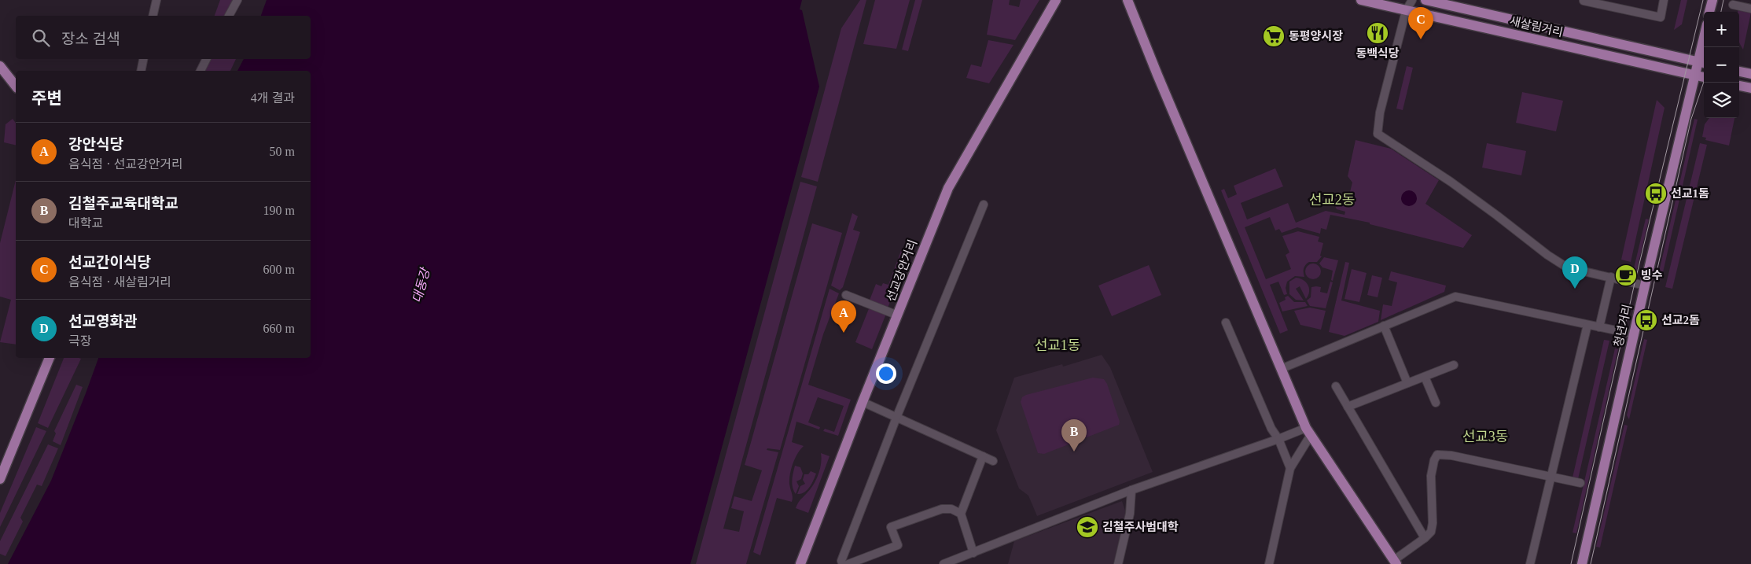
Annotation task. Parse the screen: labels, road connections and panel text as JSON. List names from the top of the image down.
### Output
{
  "streets": {
    "main road": ["새살림거리", "선교강안거리", "청년거리"]
  },
  "crossings": [
    ["새살림거리", "청년거리"]
  ],
  "districts": ["선교2동", "선교1동", "선교3동"],
  "water": ["대동강"],
  "places": {
    "restaurant": ["동백식당"],
    "supermarket": ["동평양시장"],
    "bus stop": ["선교1돔", "선교2돔"],
    "cafe": ["빙수"],
    "school or university": ["김철주사범대학"]
  },
  "page": {
    "pins": [
      "C",
      "D",
      "A",
      "B"
    ],
    "map_buttons": ["+", "−"],
    "search": "장소 검색",
    "heading": ["주변", "4개 결과"],
    "list": [
      {
        "mark": "A",
        "name": "강안식당",
        "note": "음식점 · 선교강안거리",
        "value": "50 m"
      },
      {
        "mark": "B",
        "name": "김철주교육대학교",
        "note": "대학교",
        "value": "190 m"
      },
      {
        "mark": "C",
        "name": "선교간이식당",
        "note": "음식점 · 새살림거리",
        "value": "600 m"
      },
      {
        "mark": "D",
        "name": "선교영화관",
        "note": "극장",
        "value": "660 m"
      }
    ]
  }
}
